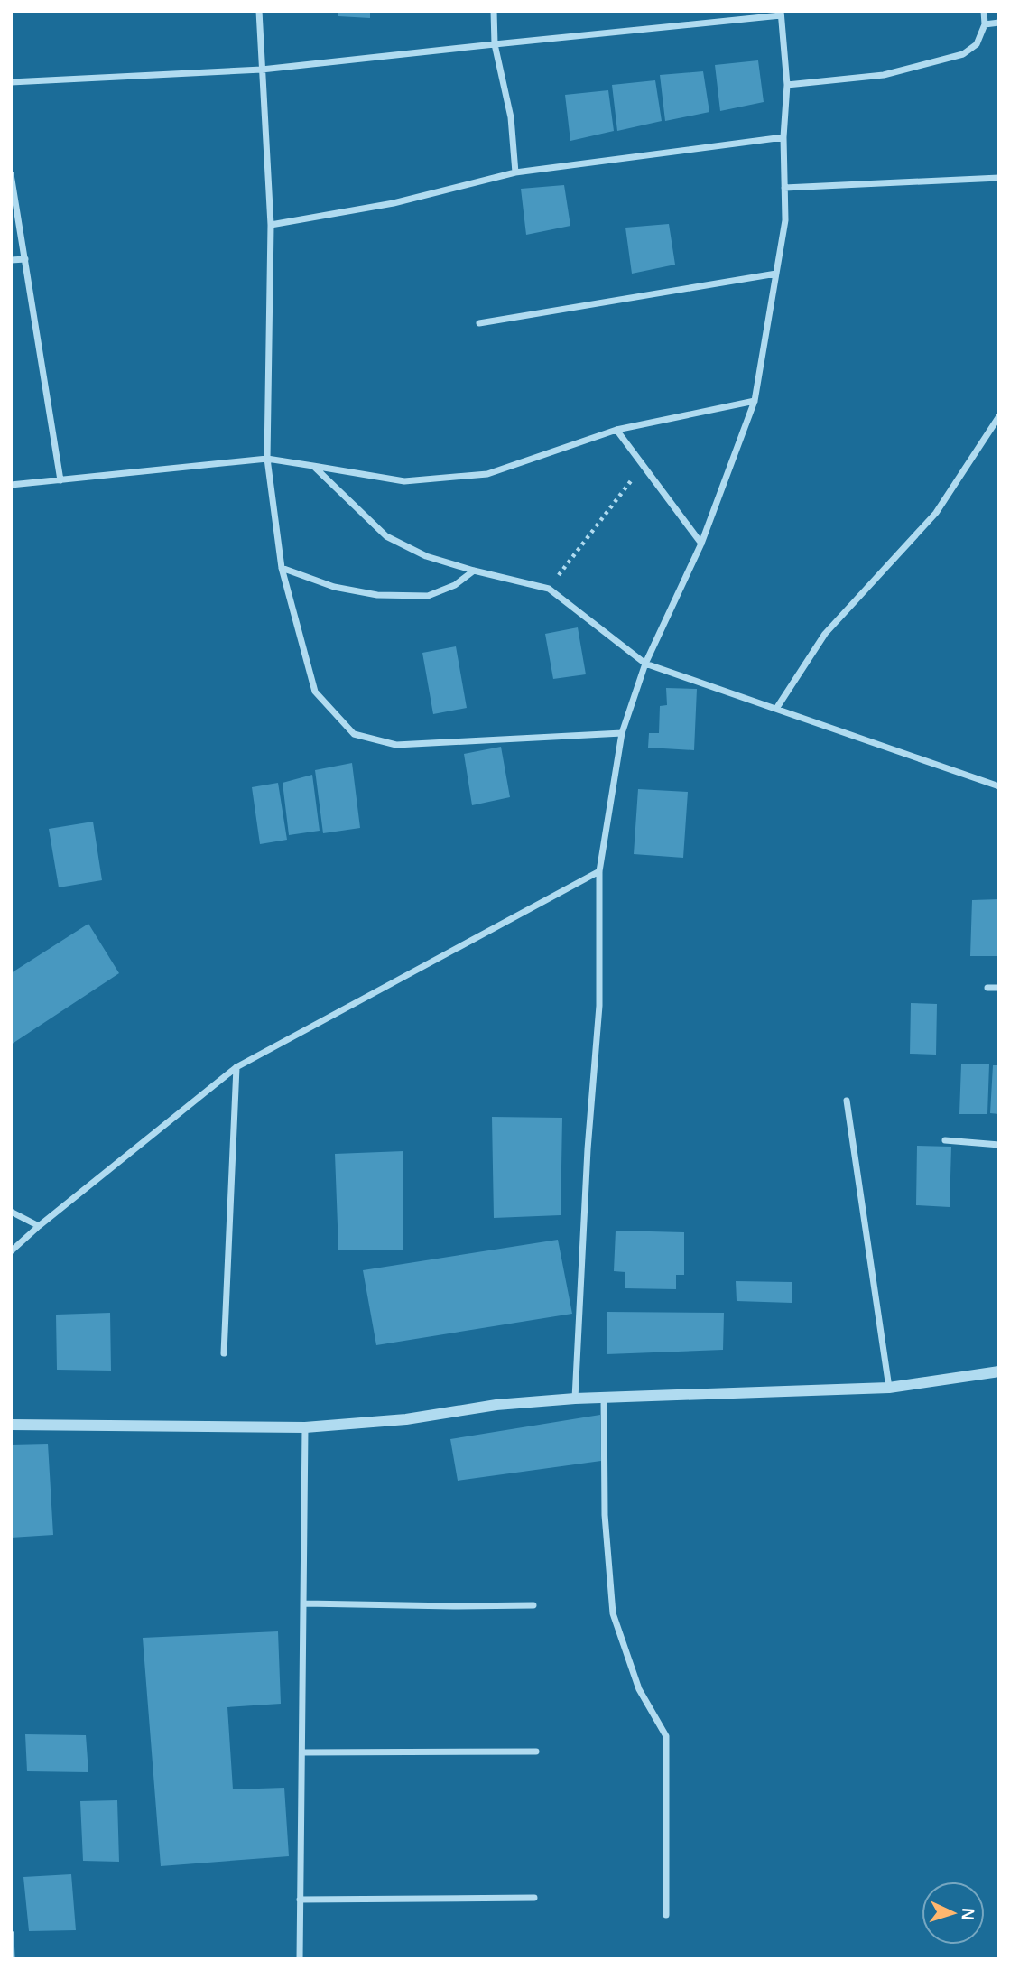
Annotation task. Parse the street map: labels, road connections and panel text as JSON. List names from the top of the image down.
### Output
{
  "north": "right"
}
